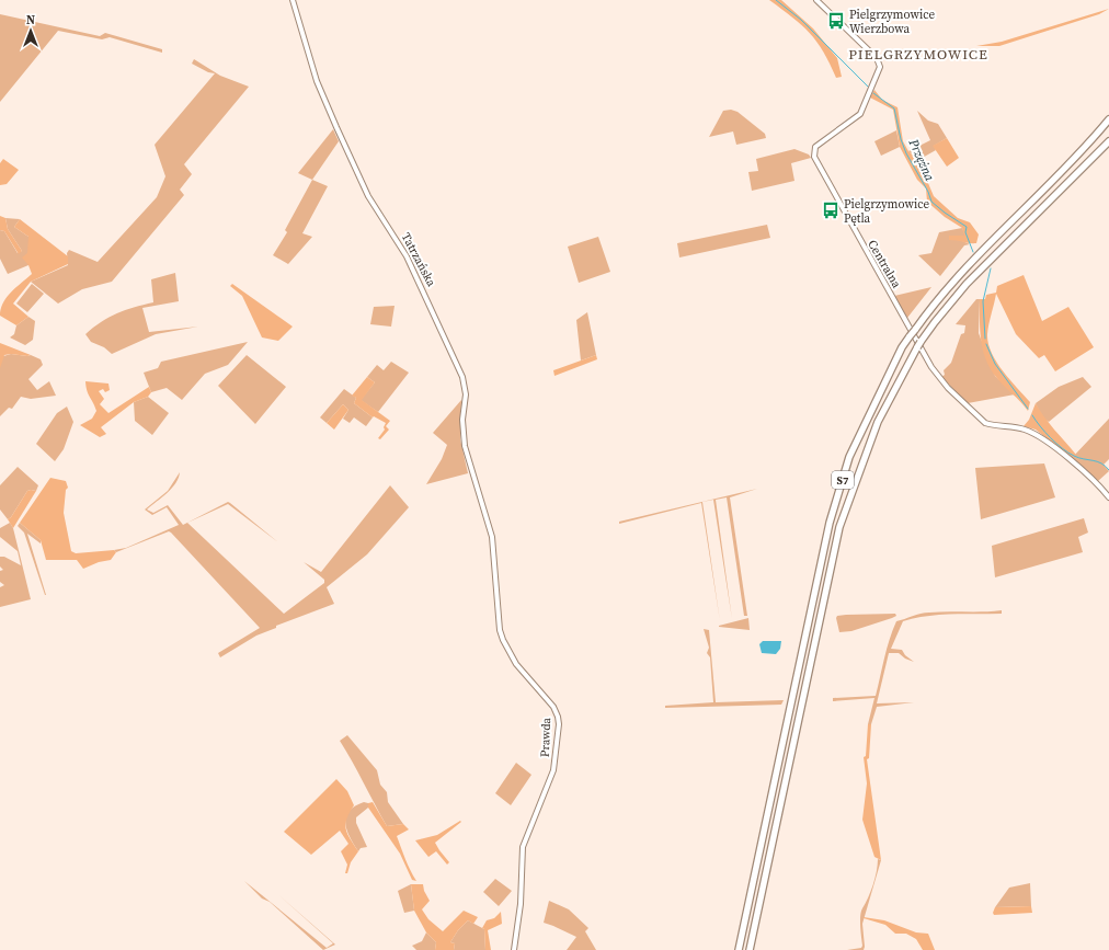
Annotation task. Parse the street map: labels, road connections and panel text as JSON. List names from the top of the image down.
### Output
{
  "streets": {
    "highway": ["S7"],
    "street": ["Tatrzańska", "Centralna", "Prawda"]
  },
  "crossings": [
    ["Tatrzańska", "Prawda"]
  ],
  "districts": ["PIELGRZYMOWICE"],
  "water": ["Przężna"],
  "places": {
    "bus stop": ["Pielgrzymowice Wierzbowa", "Pielgrzymowice Pętla"]
  },
  "north": "top"
}
